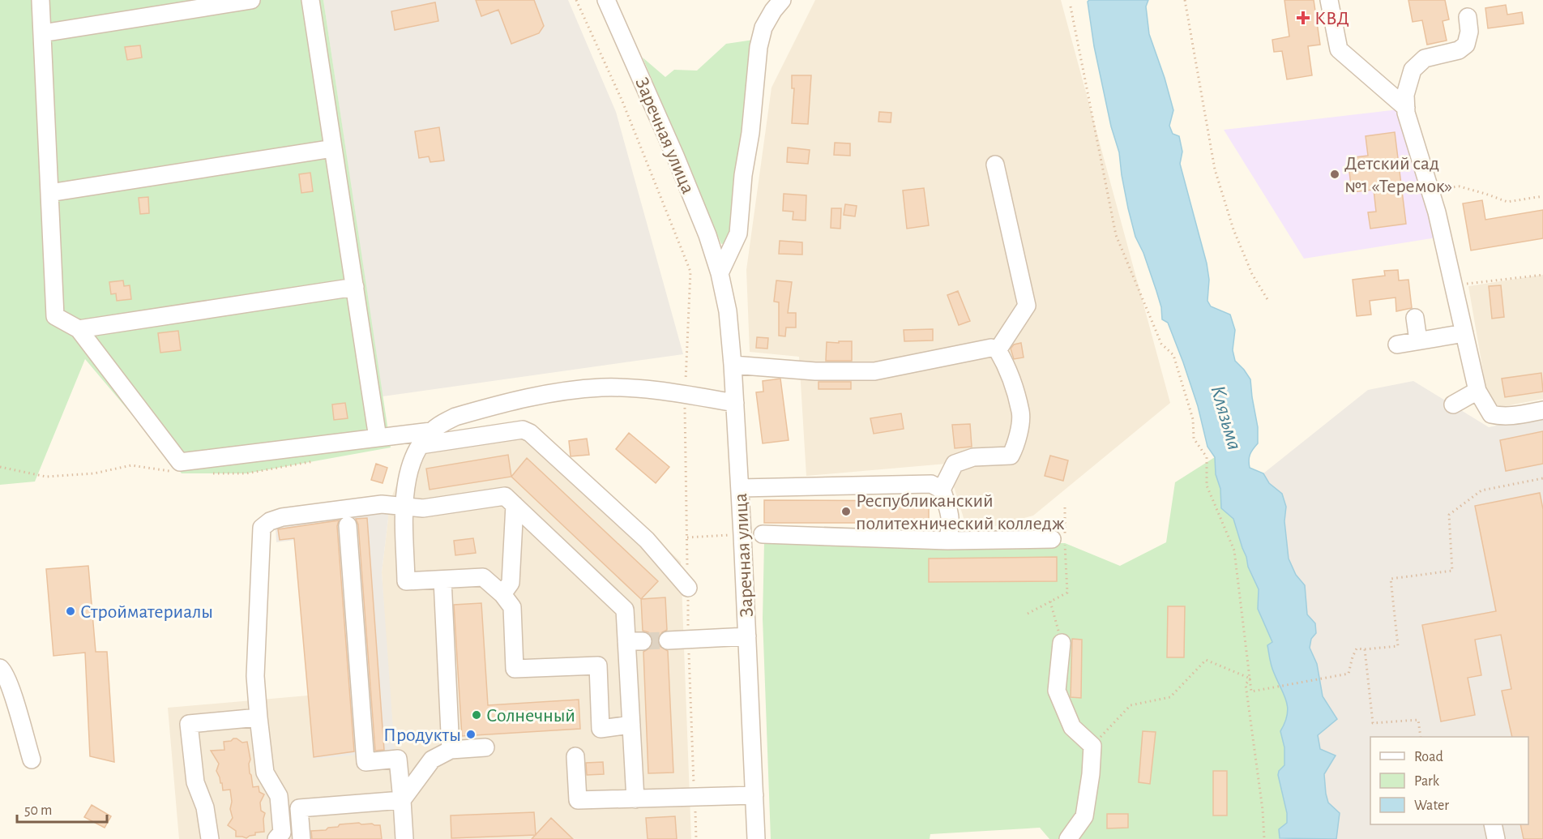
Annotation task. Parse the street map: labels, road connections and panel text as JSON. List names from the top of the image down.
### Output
{
  "streets": {
    "street": ["Заречная улица"]
  },
  "water": ["Клязьма"],
  "places": {
    "health": ["КВД"],
    "other": [
      "Детский сад №1 «Теремок»",
      "Республиканский политехнический колледж",
      "Стройматериалы",
      "Солнечный",
      "Продукты"
    ]
  },
  "legend": ["Road", "Park", "Water"],
  "scale_bar": "50 m"
}
